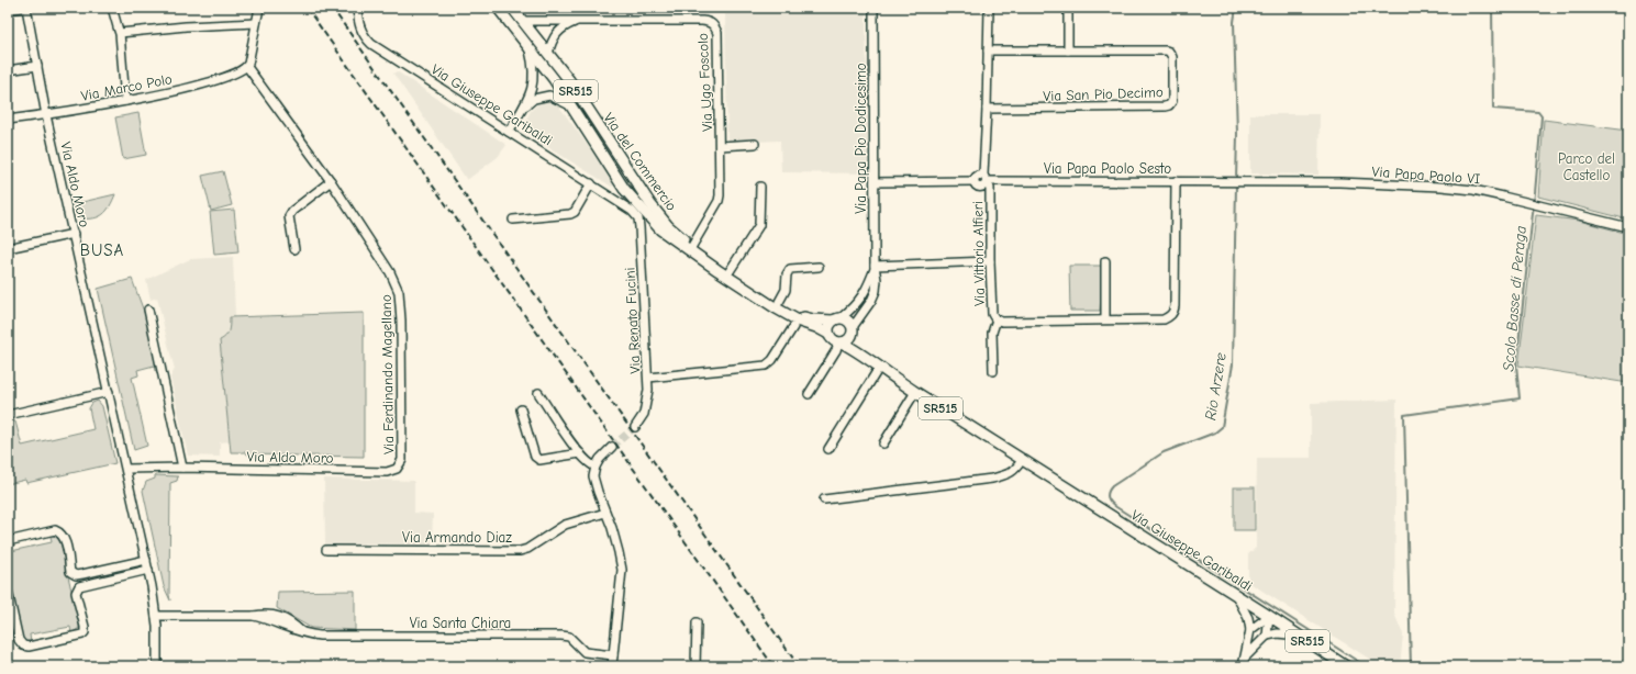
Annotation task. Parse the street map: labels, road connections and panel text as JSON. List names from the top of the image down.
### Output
{
  "streets": {
    "main road": ["SR515", "Via Giuseppe Garibaldi", "Via del Commercio"],
    "street": [
      "Via Ugo Foscolo",
      "Via Marco Polo",
      "Via San Pio Decimo",
      "Via Papa Pio Dodicesimo",
      "Via Papa Paolo Sesto",
      "Via Papa Paolo VI",
      "Via Aldo Moro",
      "Via Vittorio Alfieri",
      "Via Renato Fucini",
      "Via Ferdinando Magellano",
      "Via Armando Diaz",
      "Via Santa Chiara"
    ]
  },
  "crossings": [
    ["Via Ugo Foscolo", "SR515"],
    ["Via Marco Polo", "Via Aldo Moro"],
    ["SR515", "Via Giuseppe Garibaldi"],
    ["SR515", "Via Papa Pio Dodicesimo"],
    ["SR515", "Via del Commercio"],
    ["Via Giuseppe Garibaldi", "Via Papa Pio Dodicesimo"],
    ["Via Giuseppe Garibaldi", "Via del Commercio"],
    ["Via Giuseppe Garibaldi", "Via Renato Fucini"],
    ["Via Papa Paolo Sesto", "Via Papa Paolo VI"],
    ["Via Papa Paolo Sesto", "Via Vittorio Alfieri"],
    ["Via Aldo Moro", "Via Ferdinando Magellano"],
    ["Via Aldo Moro", "Via Santa Chiara"]
  ],
  "districts": ["BUSA"],
  "water": ["Scolo Basse di Peraga", "Rio Arzere"],
  "parks": ["Parco del Castello"]
}
